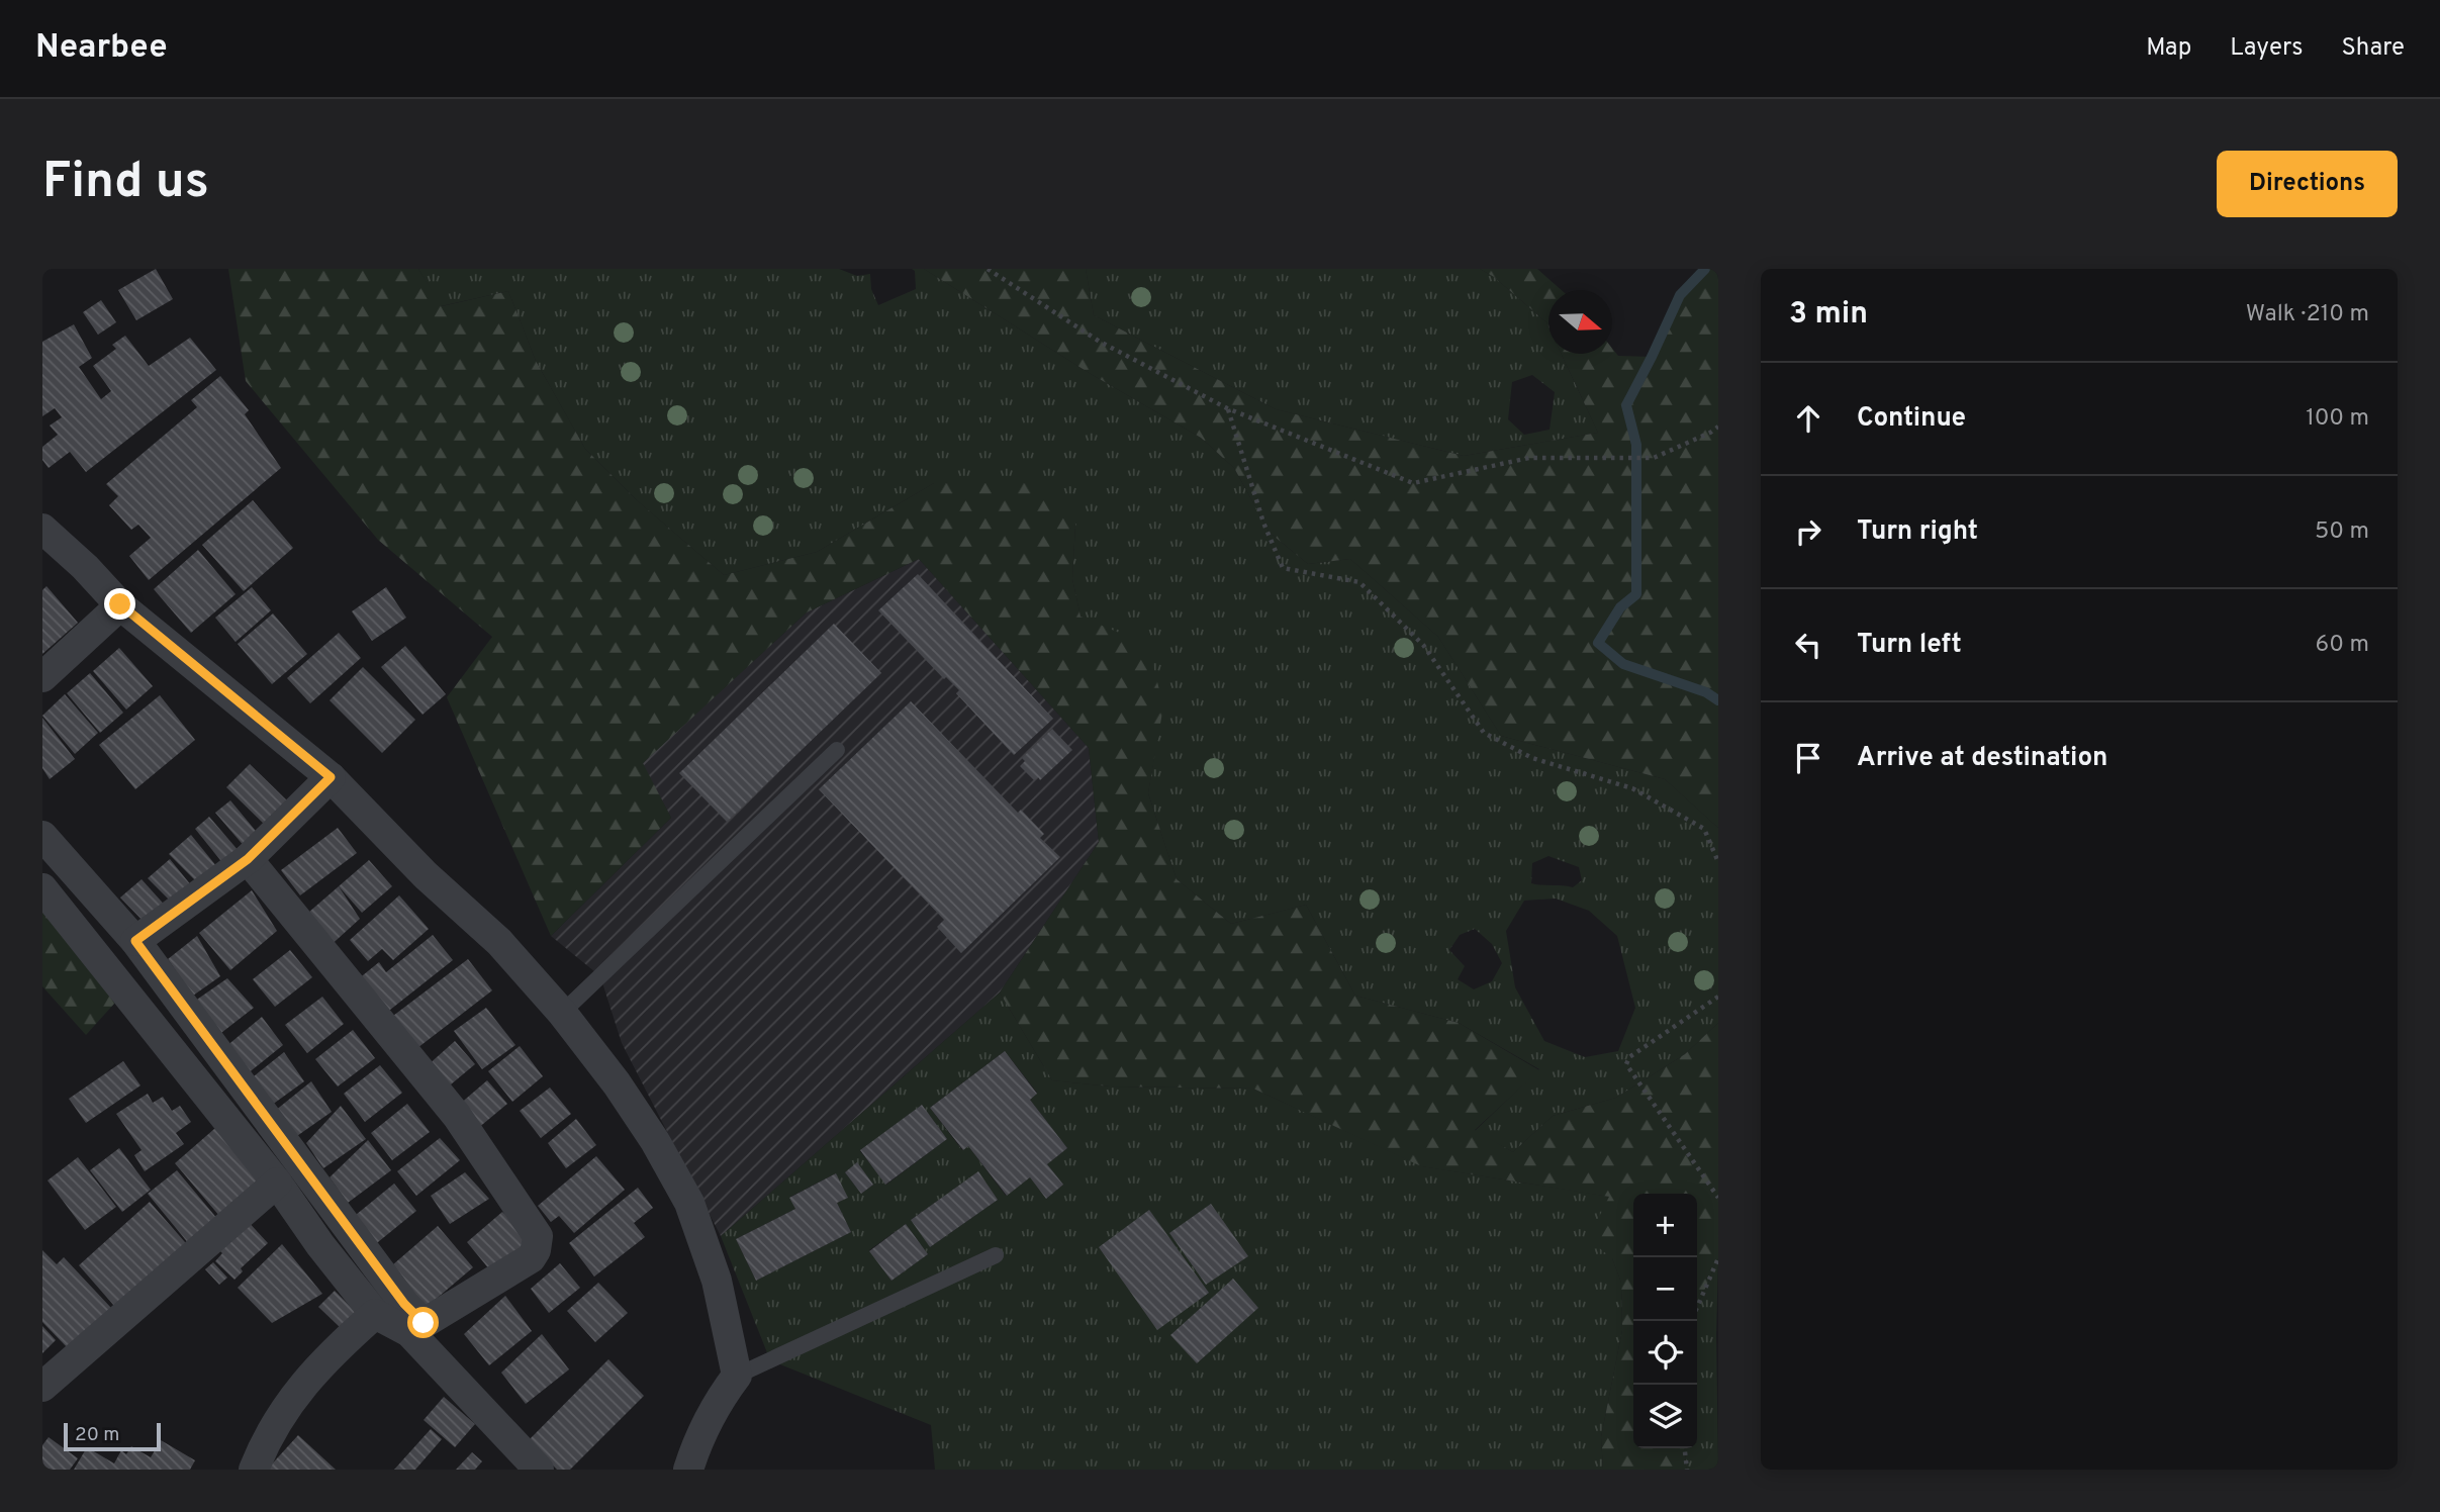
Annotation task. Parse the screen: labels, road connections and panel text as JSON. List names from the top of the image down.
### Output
{
  "scale_bar": "20 m",
  "north": "right",
  "page": {
    "header": "Nearbee",
    "nav": ["Map", "Layers", "Share"],
    "buttons": "Directions",
    "title": "Find us",
    "heading": ["3 min", "Walk · 210 m"],
    "list": [
      ["Continue", "100 m"],
      ["Turn right", "50 m"],
      ["Turn left", "60 m"],
      "Arrive at destination"
    ],
    "map_buttons": ["+", "−"],
    "scale": "20 m"
  }
}
